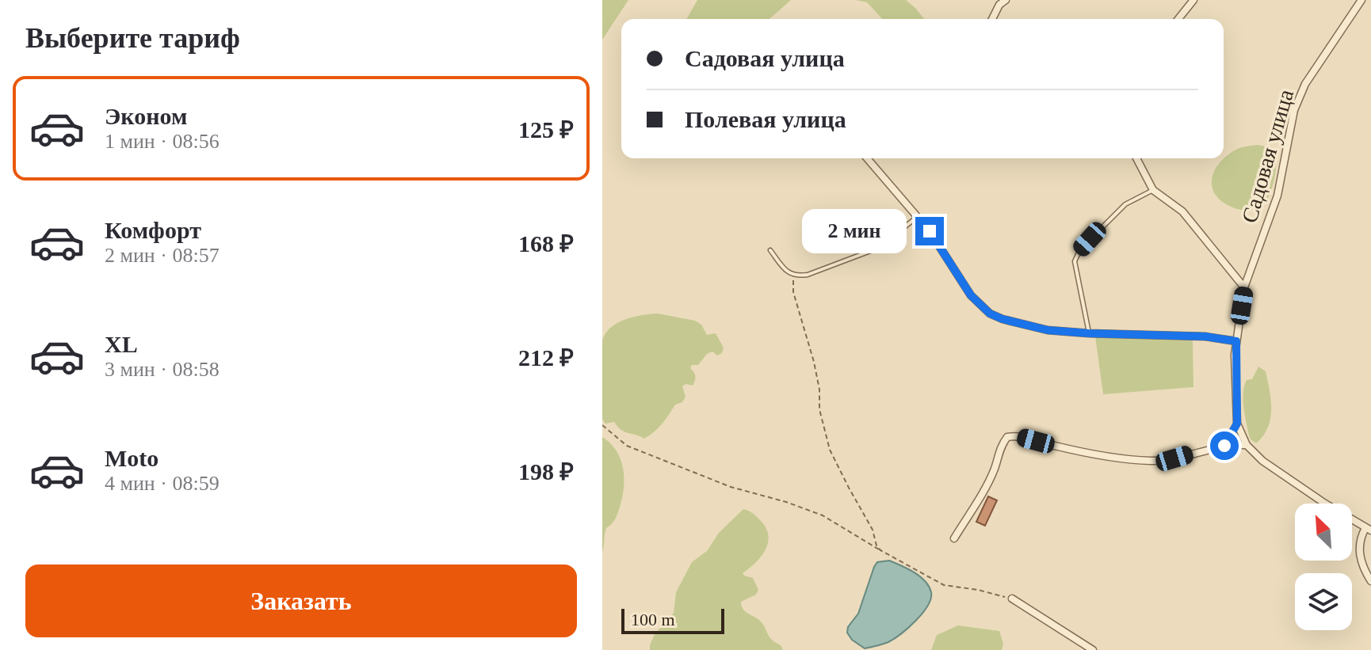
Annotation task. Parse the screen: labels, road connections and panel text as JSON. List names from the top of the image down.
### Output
{
  "streets": {
    "street": ["Садовая улица"]
  },
  "scale_bar": "100 m",
  "north": "top left",
  "page": {
    "heading": "Выберите тариф",
    "banner": ["Садовая улица", "Полевая улица"],
    "list": [
      {
        "name": "Эконом",
        "note": "1 мин · 08:56",
        "value": "125 ₽"
      },
      {
        "name": "Комфорт",
        "note": "2 мин · 08:57",
        "value": "168 ₽"
      },
      {
        "name": "XL",
        "note": "3 мин · 08:58",
        "value": "212 ₽"
      },
      {
        "name": "Moto",
        "note": "4 мин · 08:59",
        "value": "198 ₽"
      }
    ],
    "bubble": "2 мин",
    "buttons": "Заказать",
    "scale": "100 m"
  }
}
